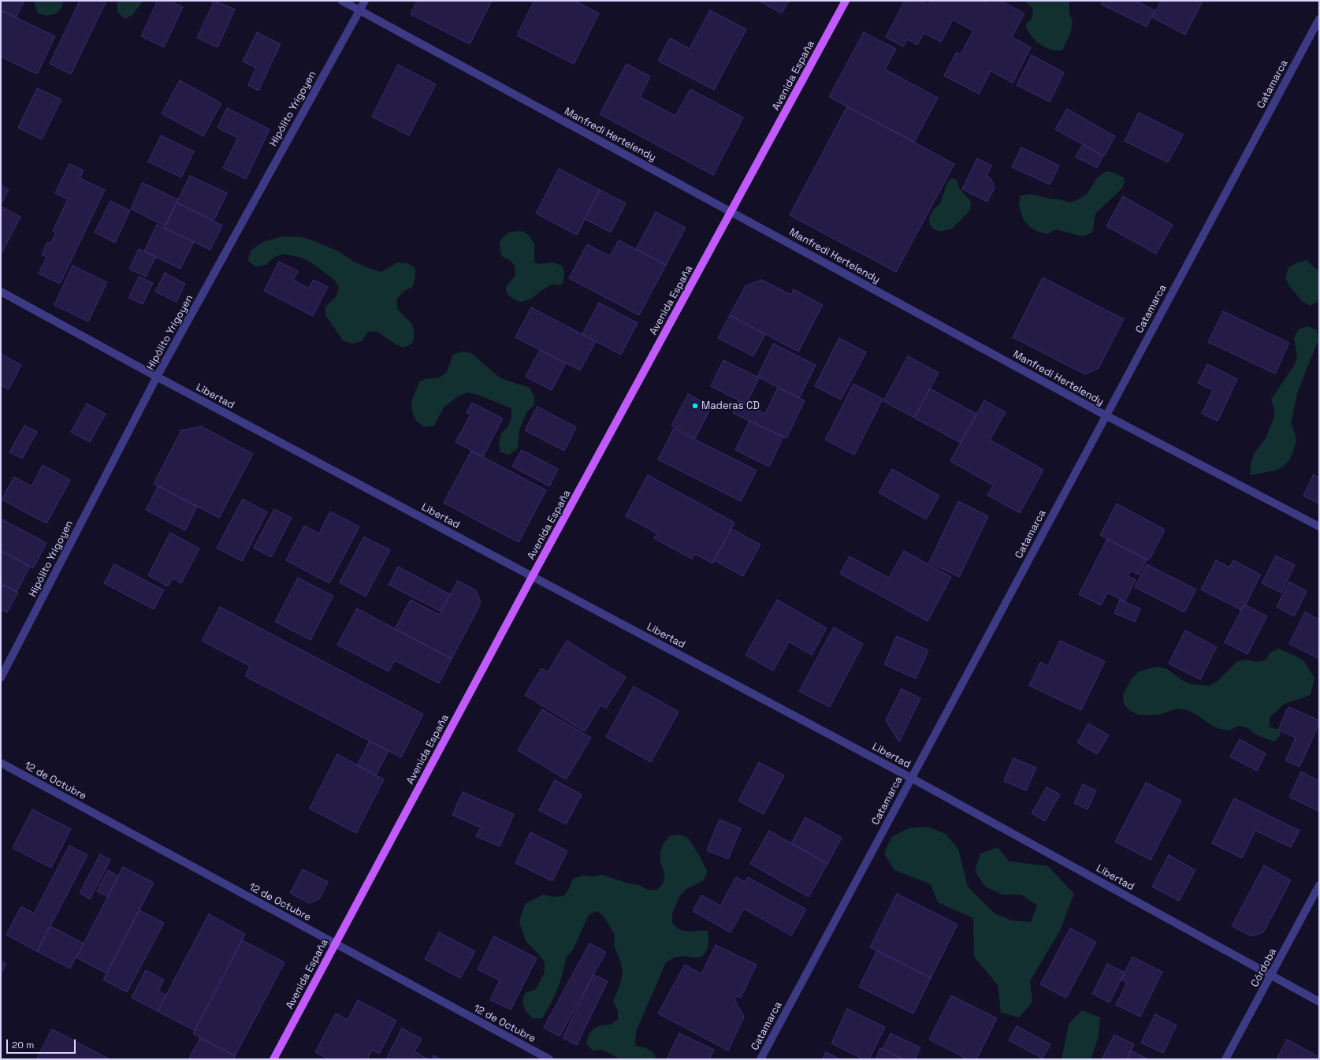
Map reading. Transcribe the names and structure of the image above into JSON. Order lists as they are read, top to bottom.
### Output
{
  "streets": {
    "main road": ["Avenida España"],
    "street": [
      "Catamarca",
      "Hipólito Yrigoyen",
      "Manfredi Hertelendy",
      "Libertad",
      "12 de Octubre",
      "Córdoba"
    ]
  },
  "crossings": [
    ["Avenida España", "Manfredi Hertelendy"],
    ["Avenida España", "Libertad"],
    ["Avenida España", "12 de Octubre"],
    ["Catamarca", "Manfredi Hertelendy"],
    ["Catamarca", "Libertad"],
    ["Hipólito Yrigoyen", "Manfredi Hertelendy"],
    ["Hipólito Yrigoyen", "Libertad"],
    ["Libertad", "Córdoba"]
  ],
  "places": ["Maderas CD"],
  "scale_bar": "20 m"
}
